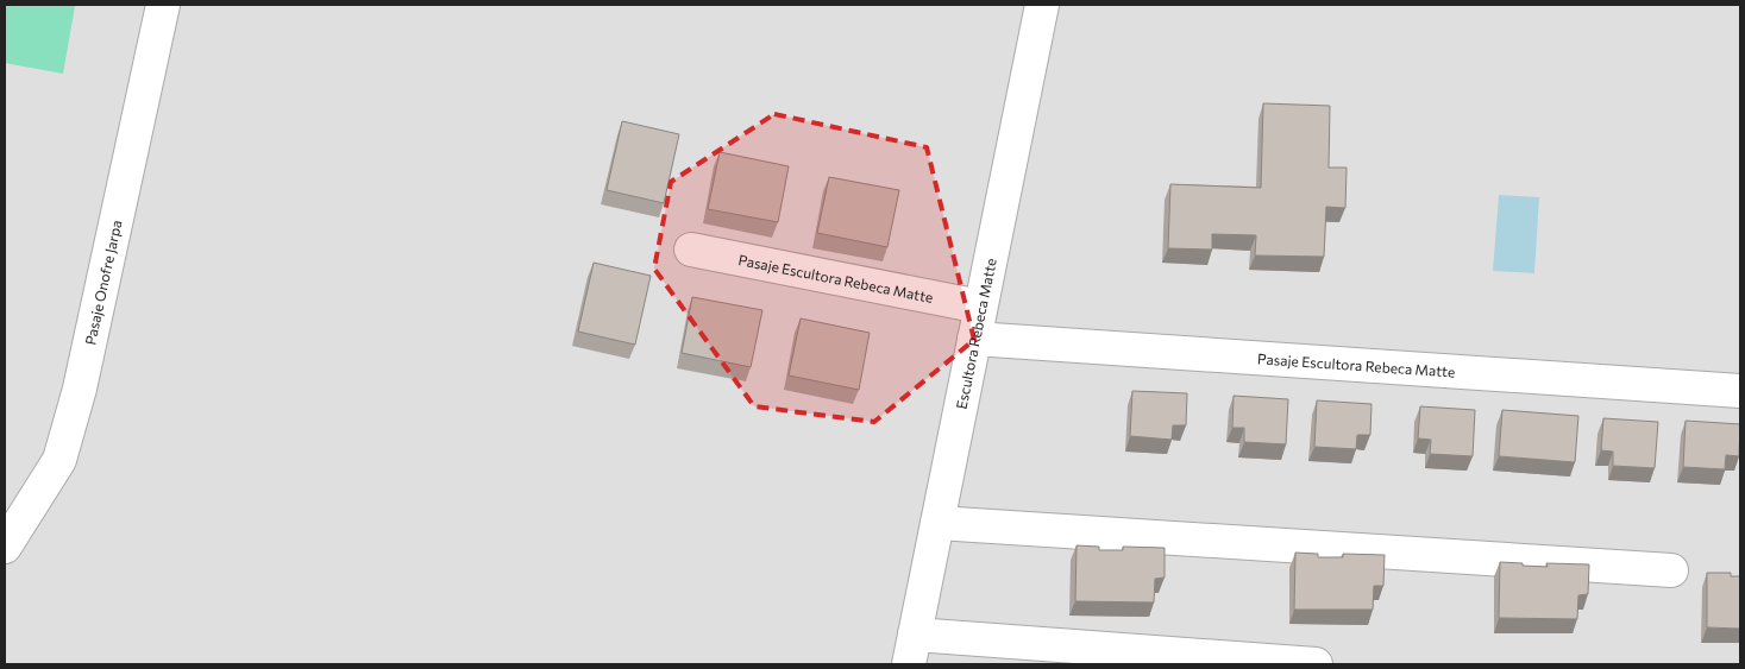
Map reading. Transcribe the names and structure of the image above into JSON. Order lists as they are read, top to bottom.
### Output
{
  "streets": {
    "street": ["Pasaje Escultora Rebeca Matte", "Pasaje Onofre Jarpa", "Escultora Rebeca Matte"]
  },
  "crossings": [
    ["Pasaje Escultora Rebeca Matte", "Escultora Rebeca Matte"]
  ]
}
